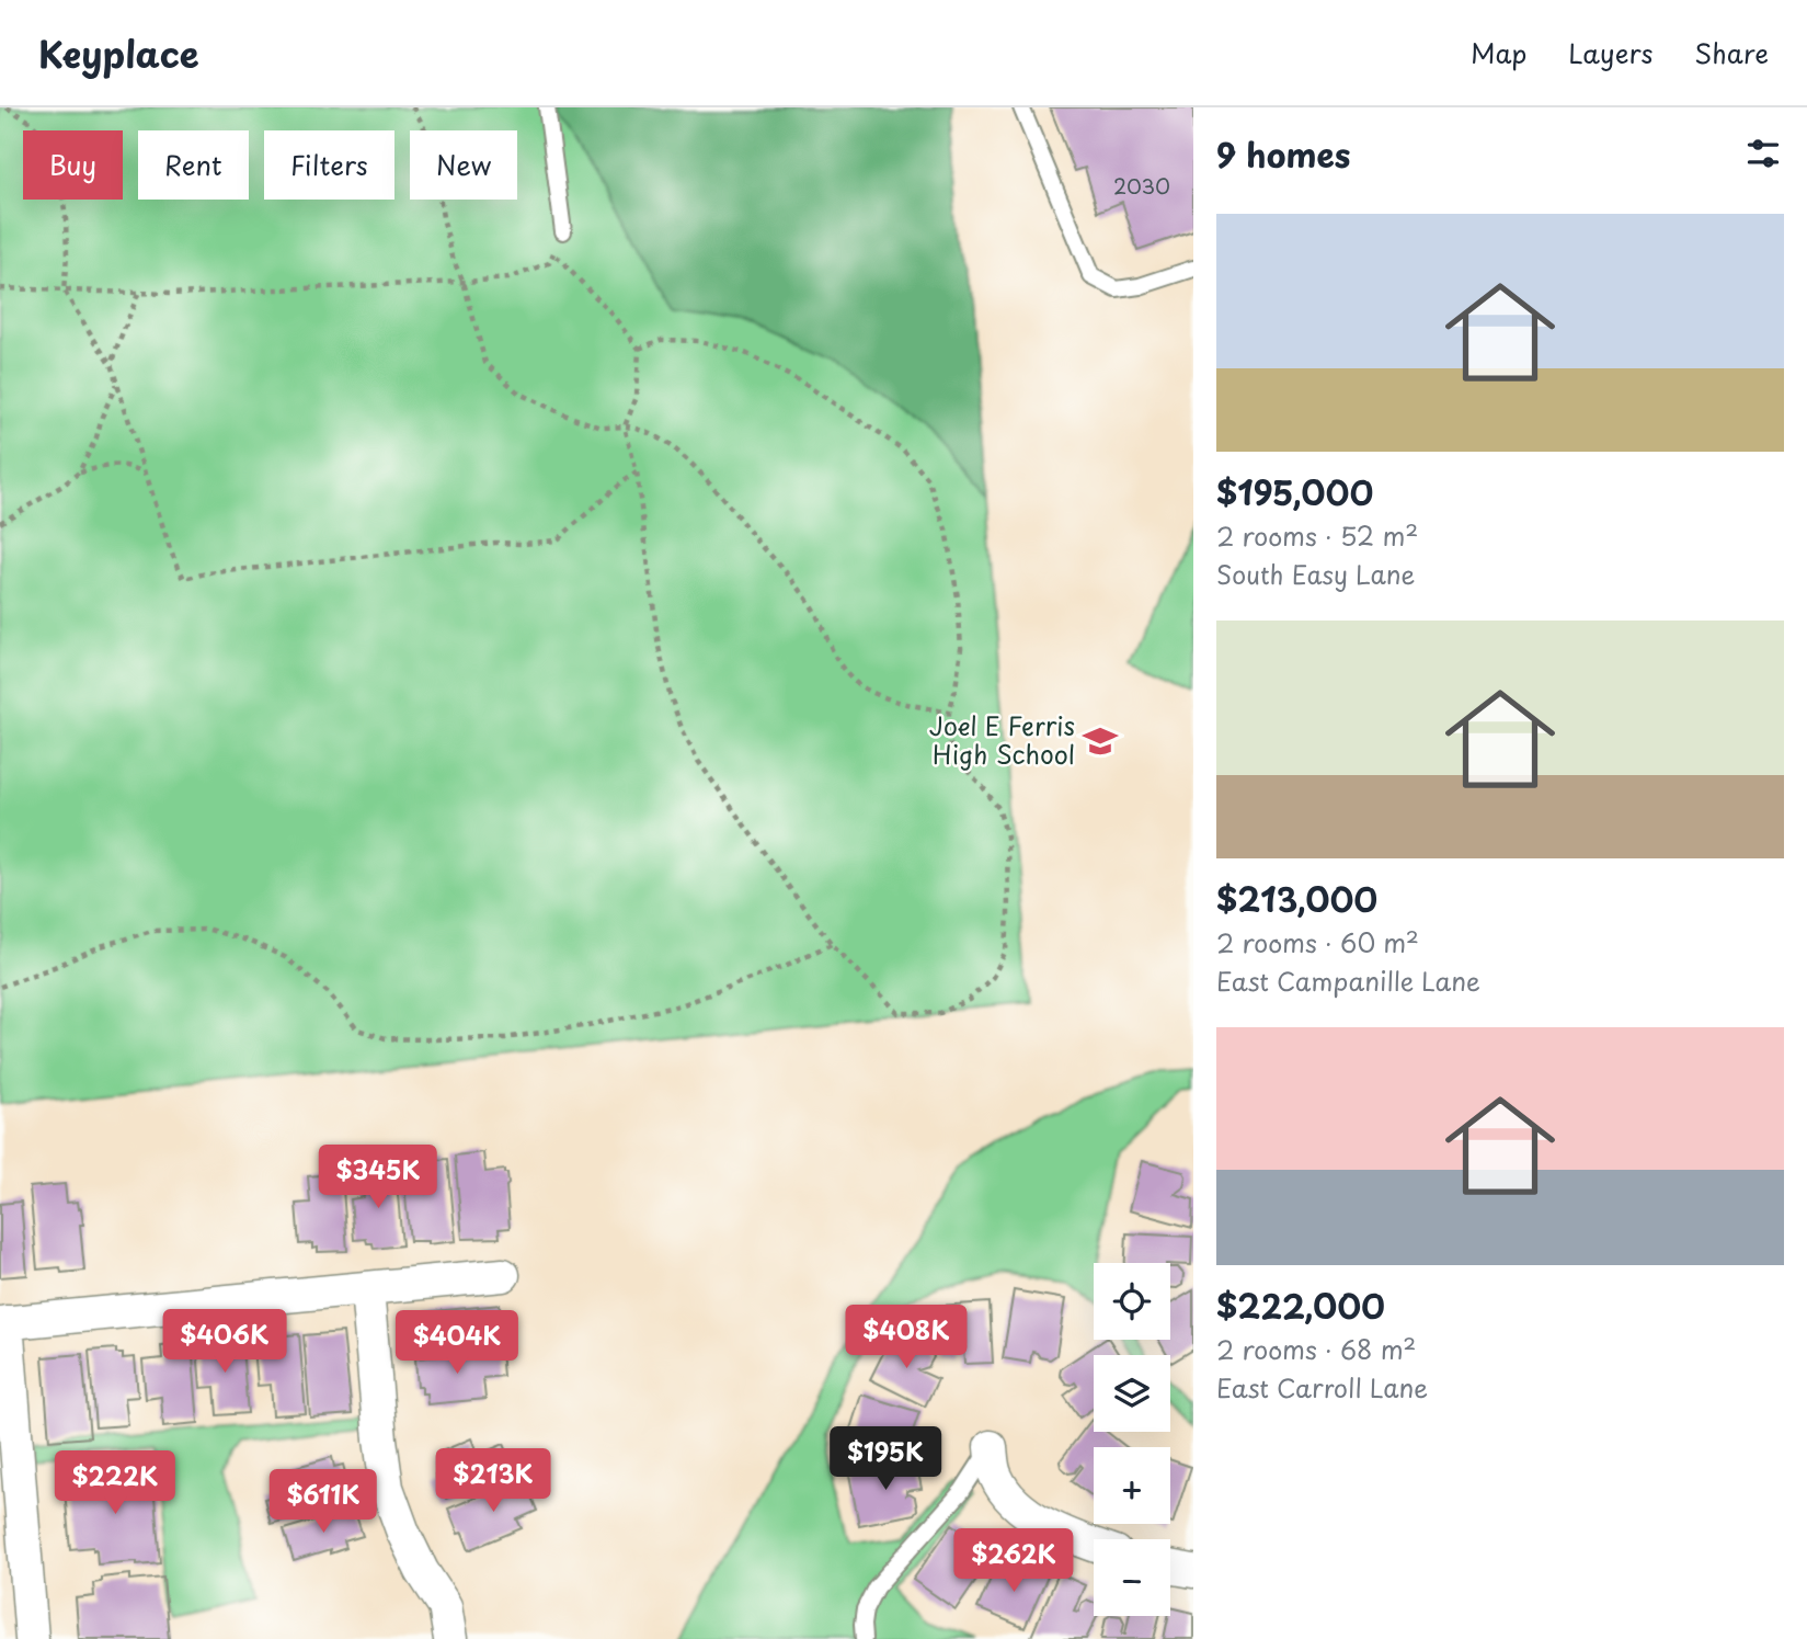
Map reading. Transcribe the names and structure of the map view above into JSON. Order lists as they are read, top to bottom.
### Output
{
  "places": {
    "school or university": ["Joel E Ferris High School"]
  },
  "house_numbers": ["2030"],
  "page": {
    "header": "Keyplace",
    "nav": ["Map", "Layers", "Share"],
    "heading": "9 homes",
    "chip": [
      "Buy",
      "Rent",
      "Filters",
      "New"
    ],
    "list": [
      {
        "name": "$195,000",
        "note": "2 rooms · 52 m² · South Easy Lane"
      },
      {
        "name": "$213,000",
        "note": "2 rooms · 60 m² · East Campanille Lane"
      },
      {
        "name": "$222,000",
        "note": "2 rooms · 68 m² · East Carroll Lane"
      }
    ],
    "price": [
      "$345K",
      "$408K",
      "$406K",
      "$404K",
      "$195K",
      "$213K",
      "$222K",
      "$611K",
      "$262K"
    ],
    "map_buttons": ["+", "−"]
  }
}
